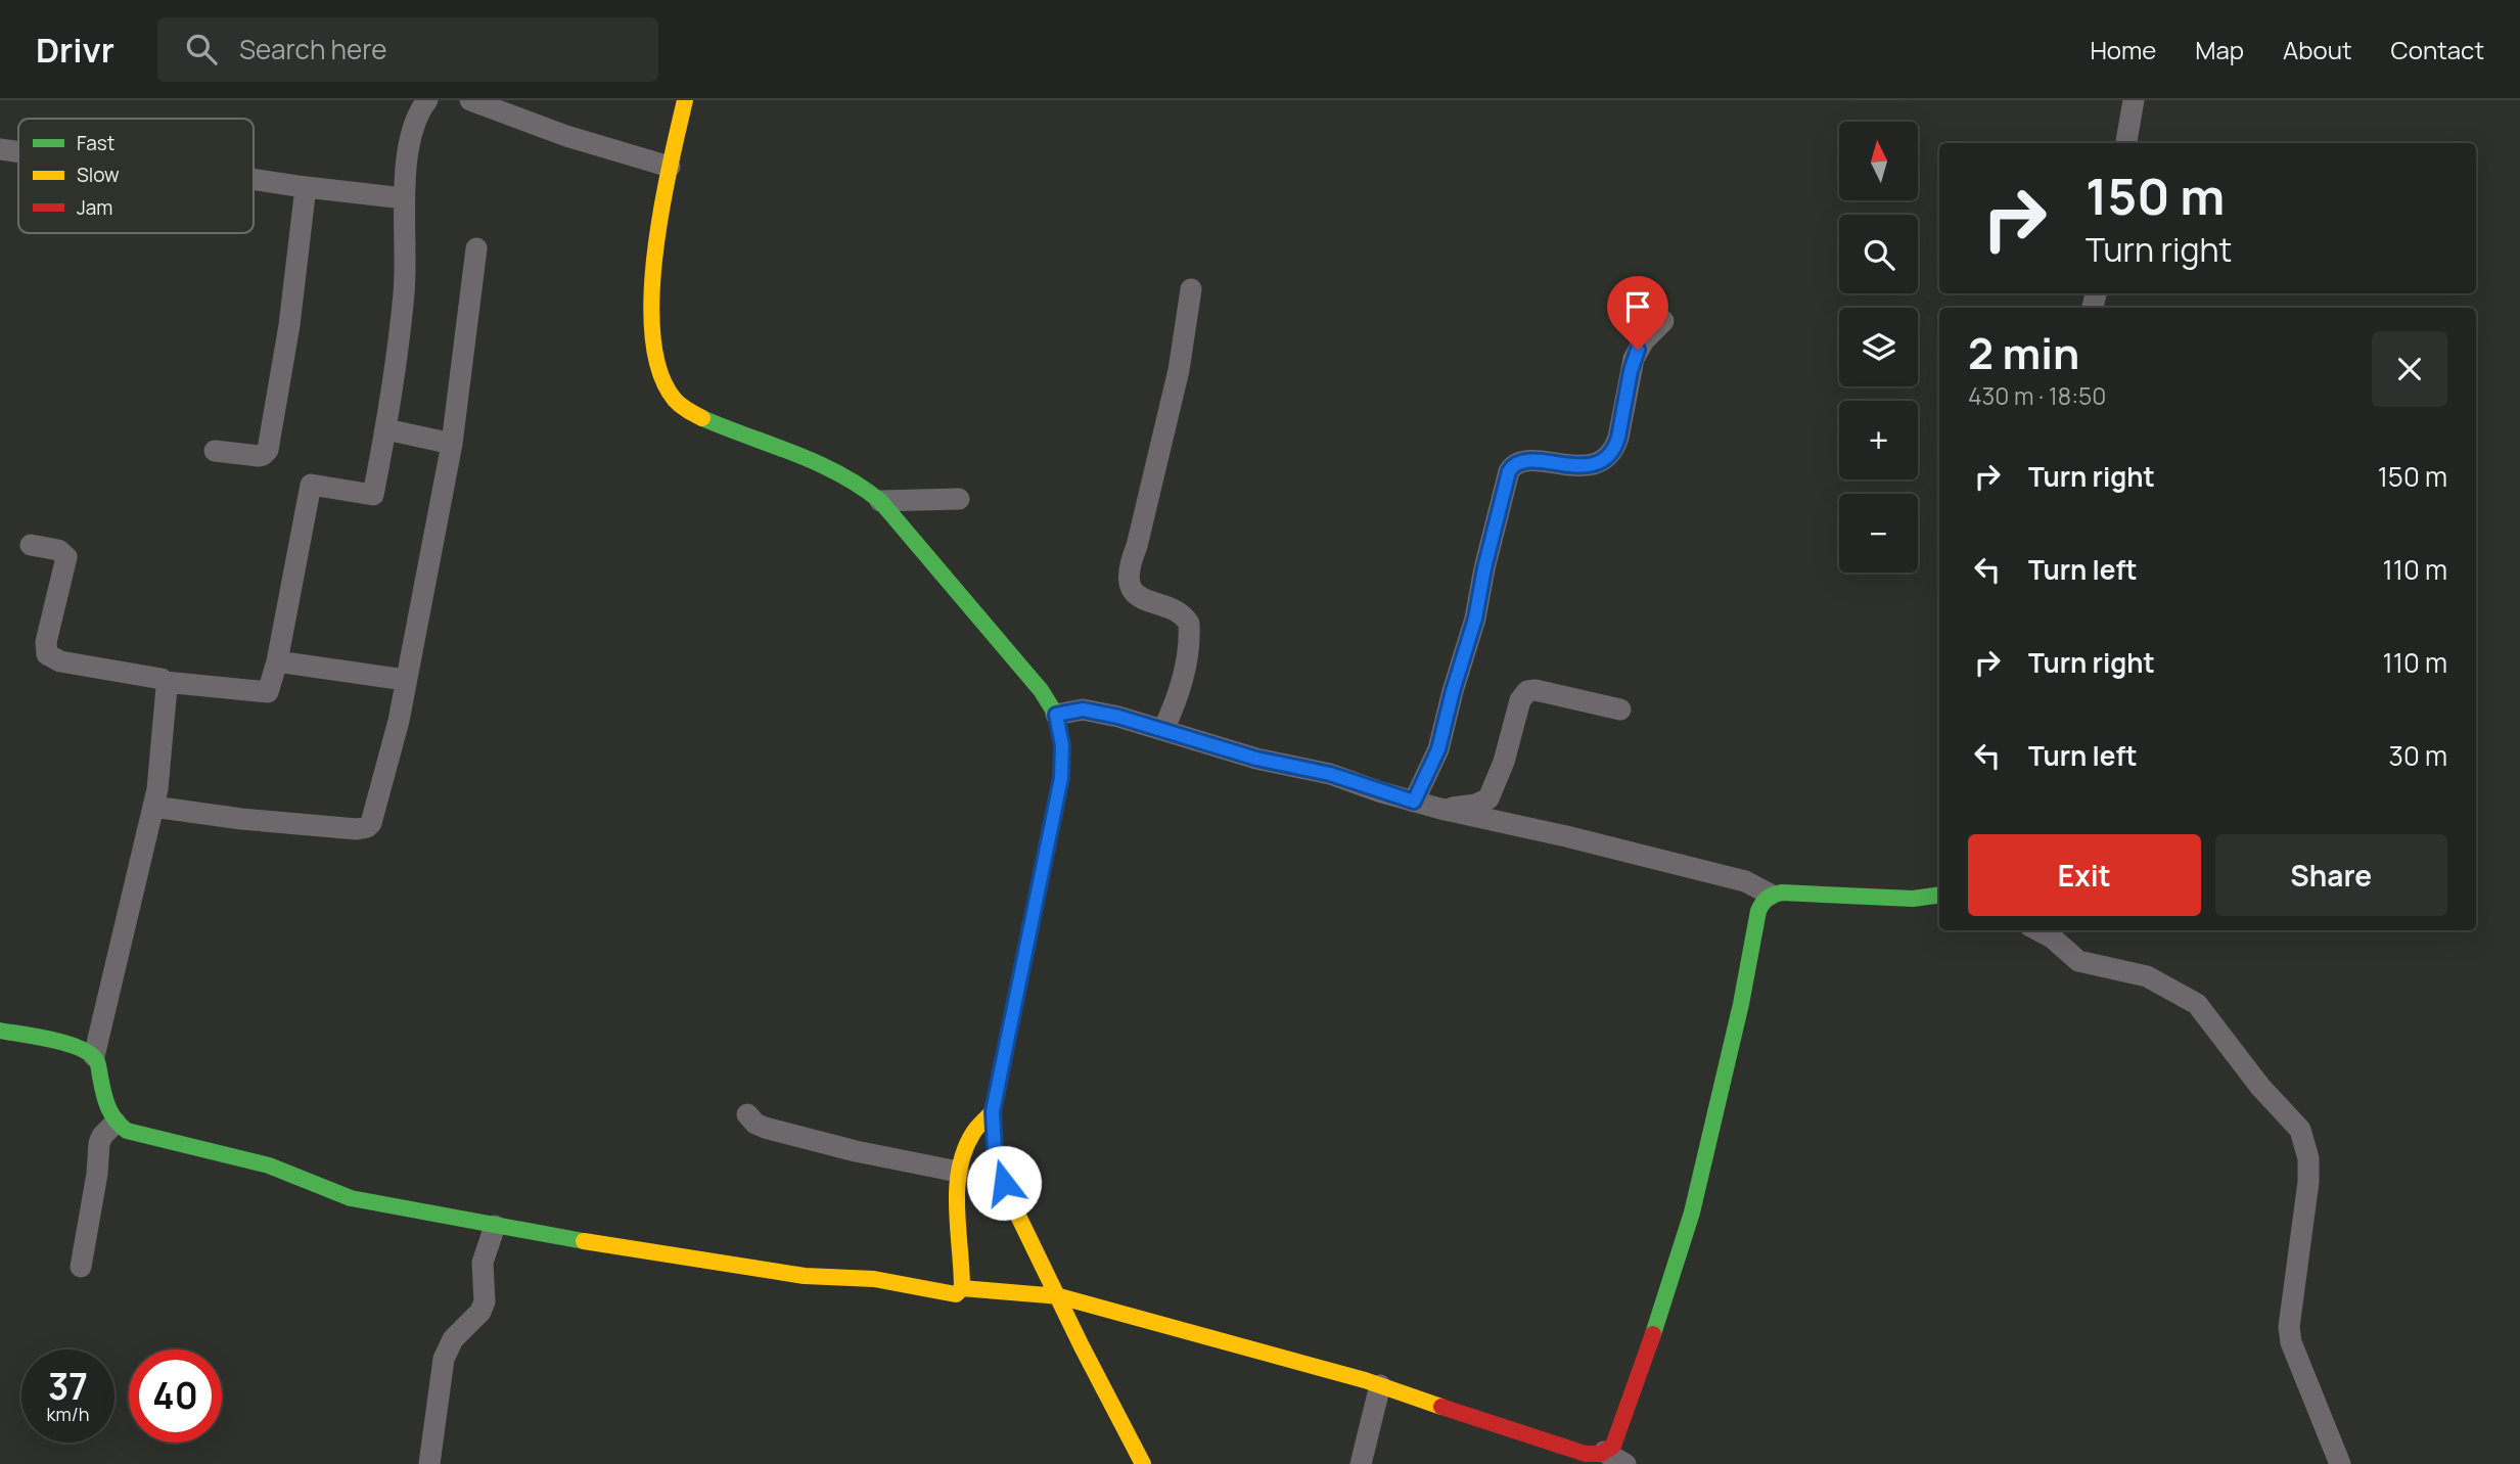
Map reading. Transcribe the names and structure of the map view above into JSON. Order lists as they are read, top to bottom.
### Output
{
  "legend": ["Fast", "Slow", "Jam"],
  "north": "top",
  "page": {
    "header": "Drivr",
    "search": "Search here",
    "nav": [
      "Home",
      "Map",
      "About",
      "Contact"
    ],
    "map_buttons": ["+", "−"],
    "turn": ["150 m", "Turn right"],
    "heading": ["2 min", "430 m · 18:50"],
    "list": [
      {
        "name": "Turn right",
        "value": "150 m"
      },
      {
        "name": "Turn left",
        "value": "110 m"
      },
      {
        "name": "Turn right",
        "value": "110 m"
      },
      {
        "name": "Turn left",
        "value": "30 m"
      }
    ],
    "buttons": ["Exit", "Share"],
    "speed": "37 km/h",
    "limit": "40"
  }
}
